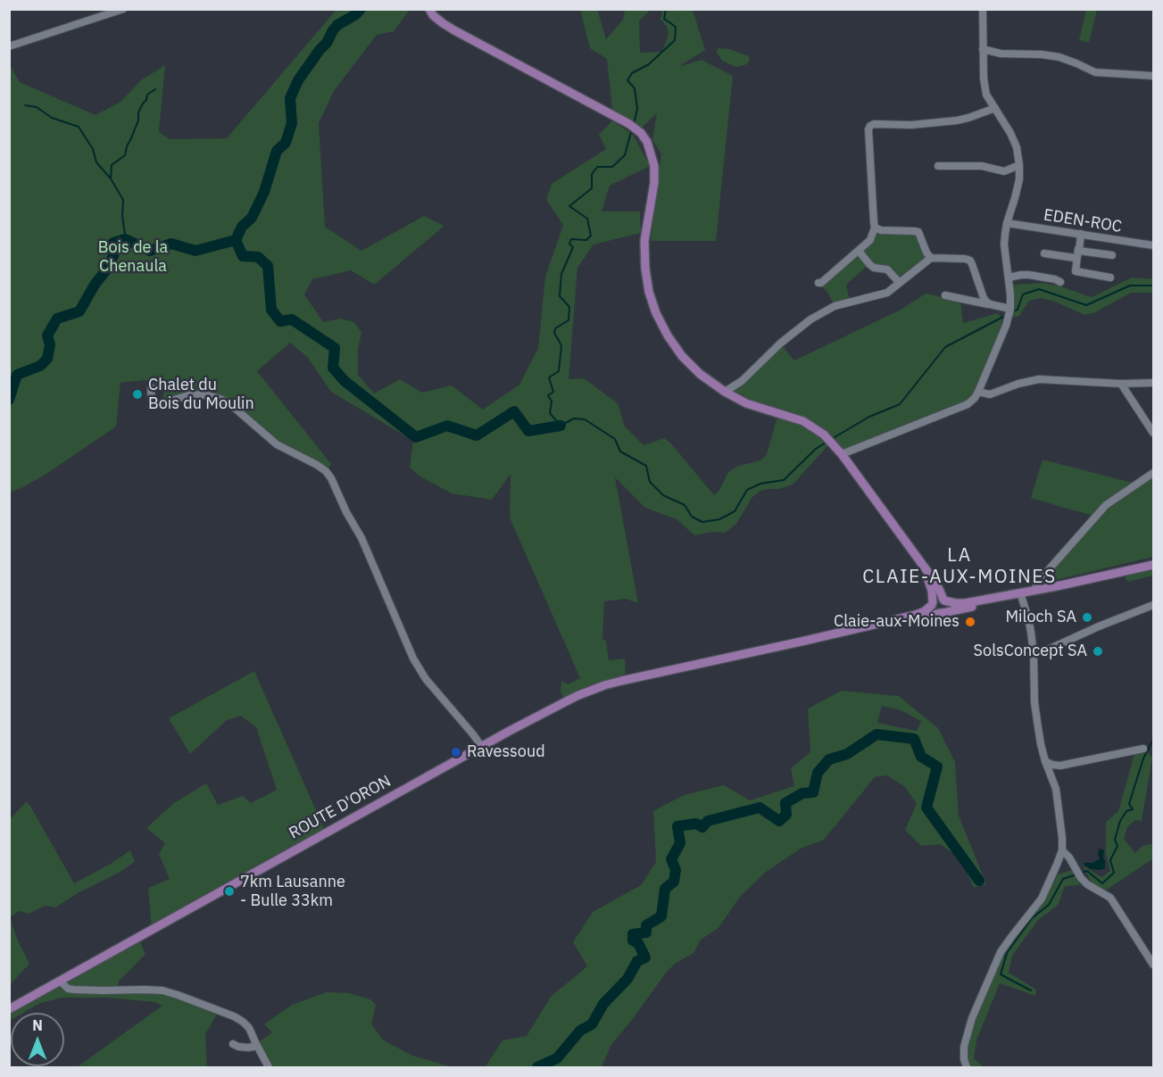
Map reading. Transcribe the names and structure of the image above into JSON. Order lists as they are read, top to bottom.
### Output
{
  "streets": {
    "main road": ["ROUTE D'ORON"],
    "street": ["EDEN-ROC"]
  },
  "districts": ["LA CLAIE-AUX-MOINES"],
  "parks": ["Bois de la Chenaula"],
  "places": [
    "Chalet du Bois du Moulin",
    "Miloch SA",
    "Claie-aux-Moines",
    "SolsConcept SA",
    "Ravessoud",
    "7km Lausanne - Bulle 33km"
  ],
  "north": "top"
}
